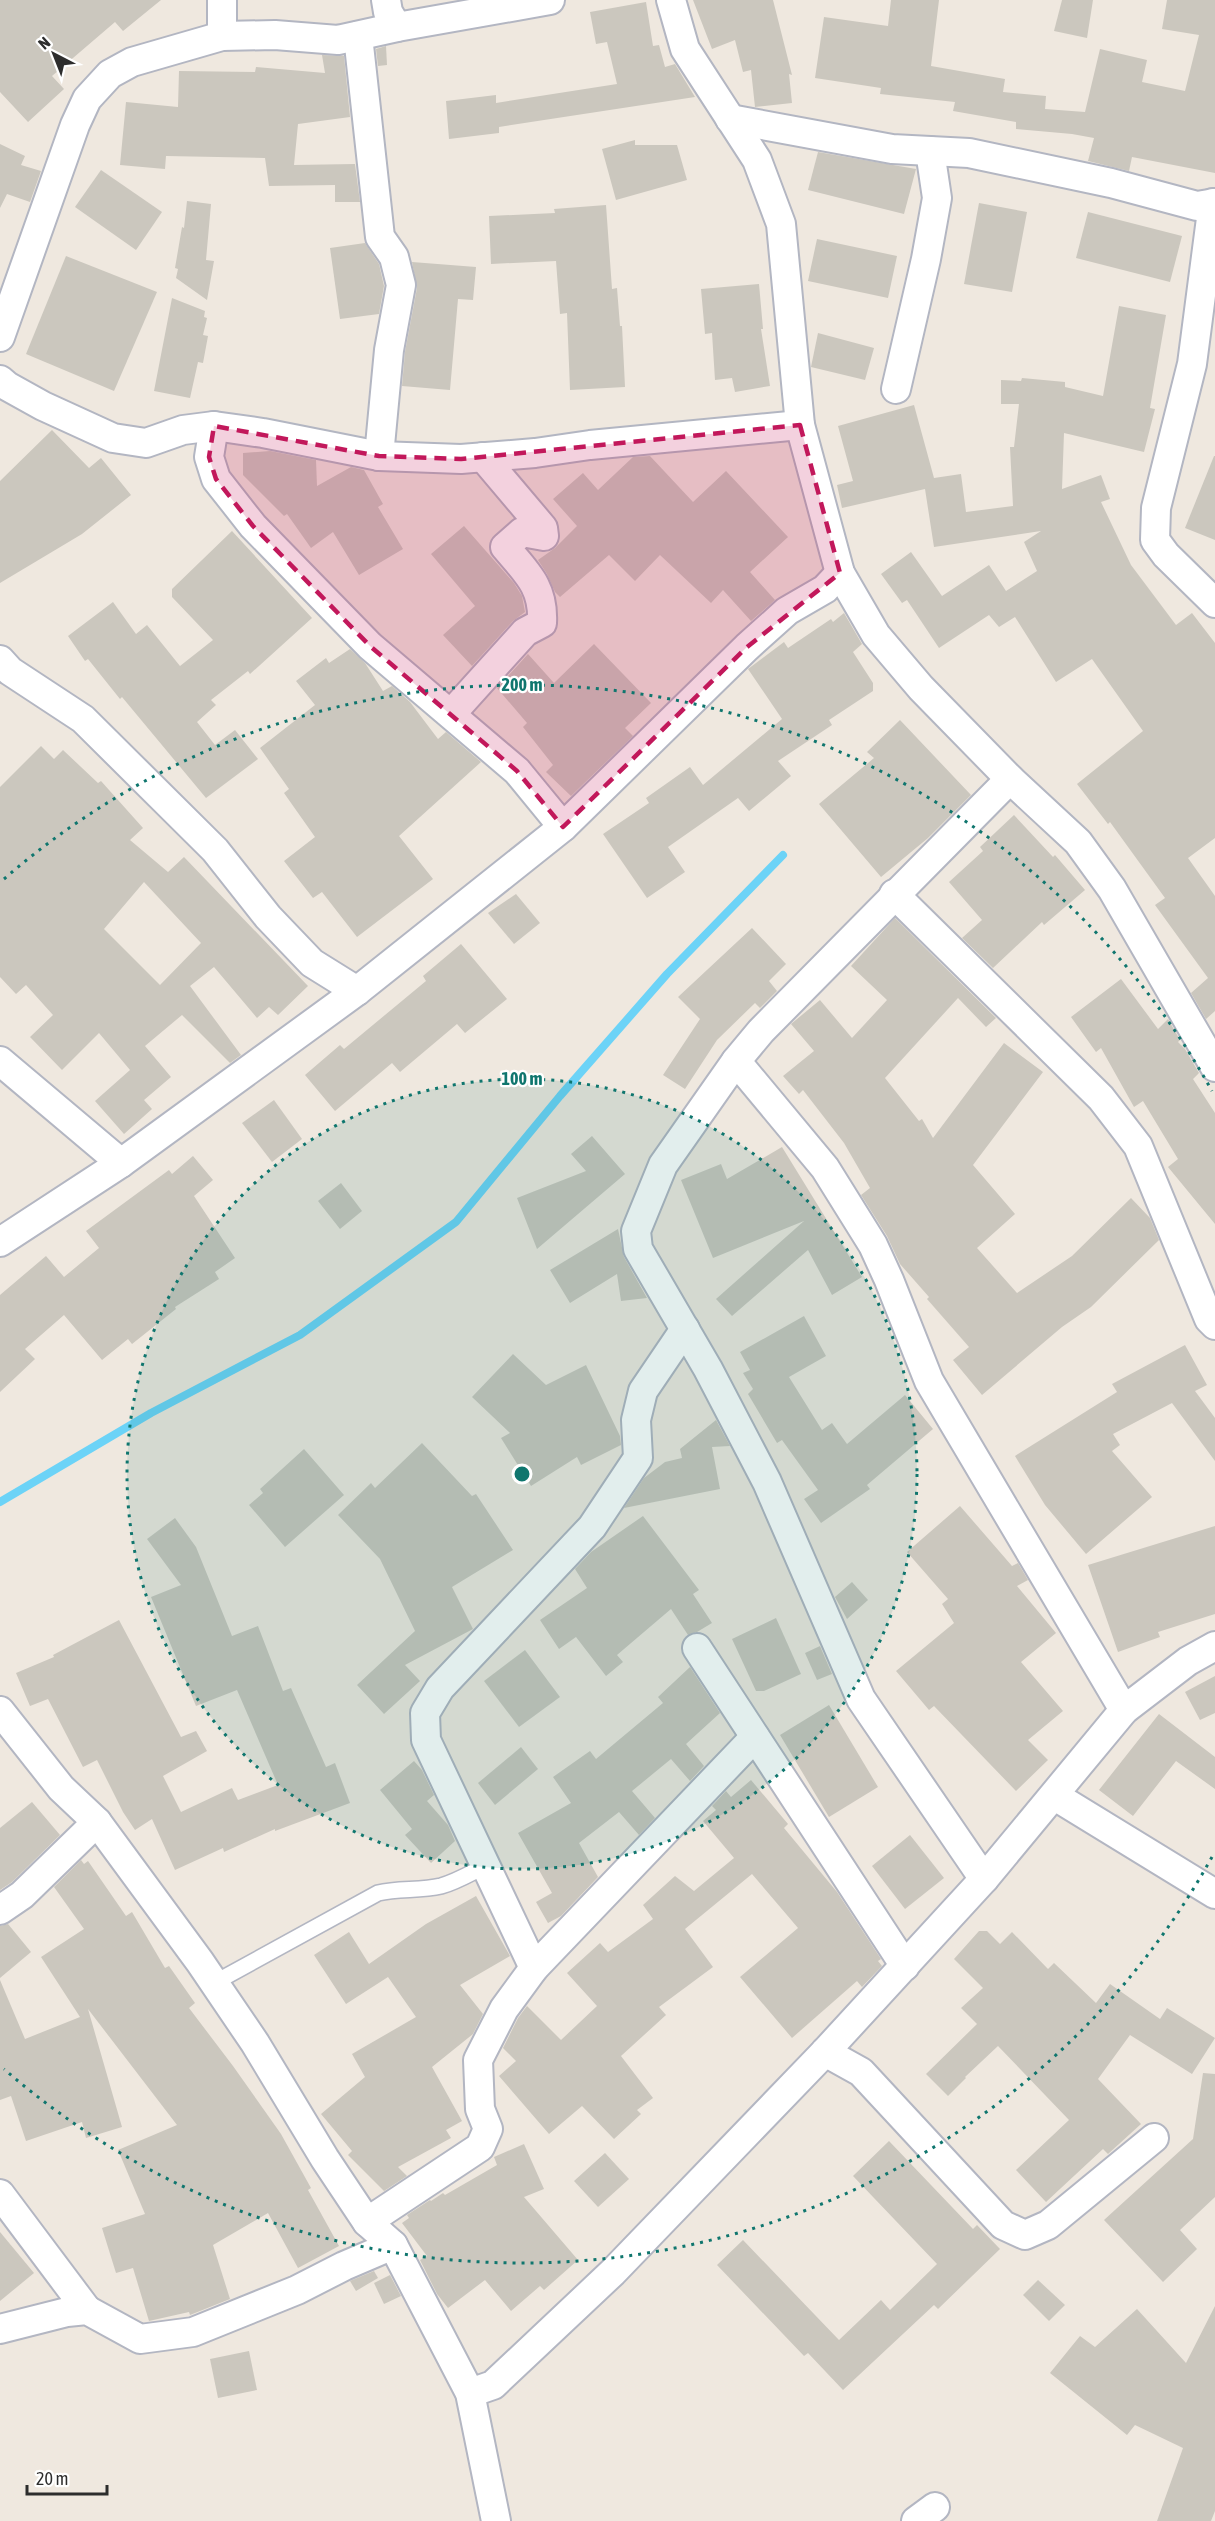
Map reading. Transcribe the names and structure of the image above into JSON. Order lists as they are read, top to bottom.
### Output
{
  "scale_bar": "20 m",
  "north": "top left",
  "rings": ["200 m", "100 m"]
}
